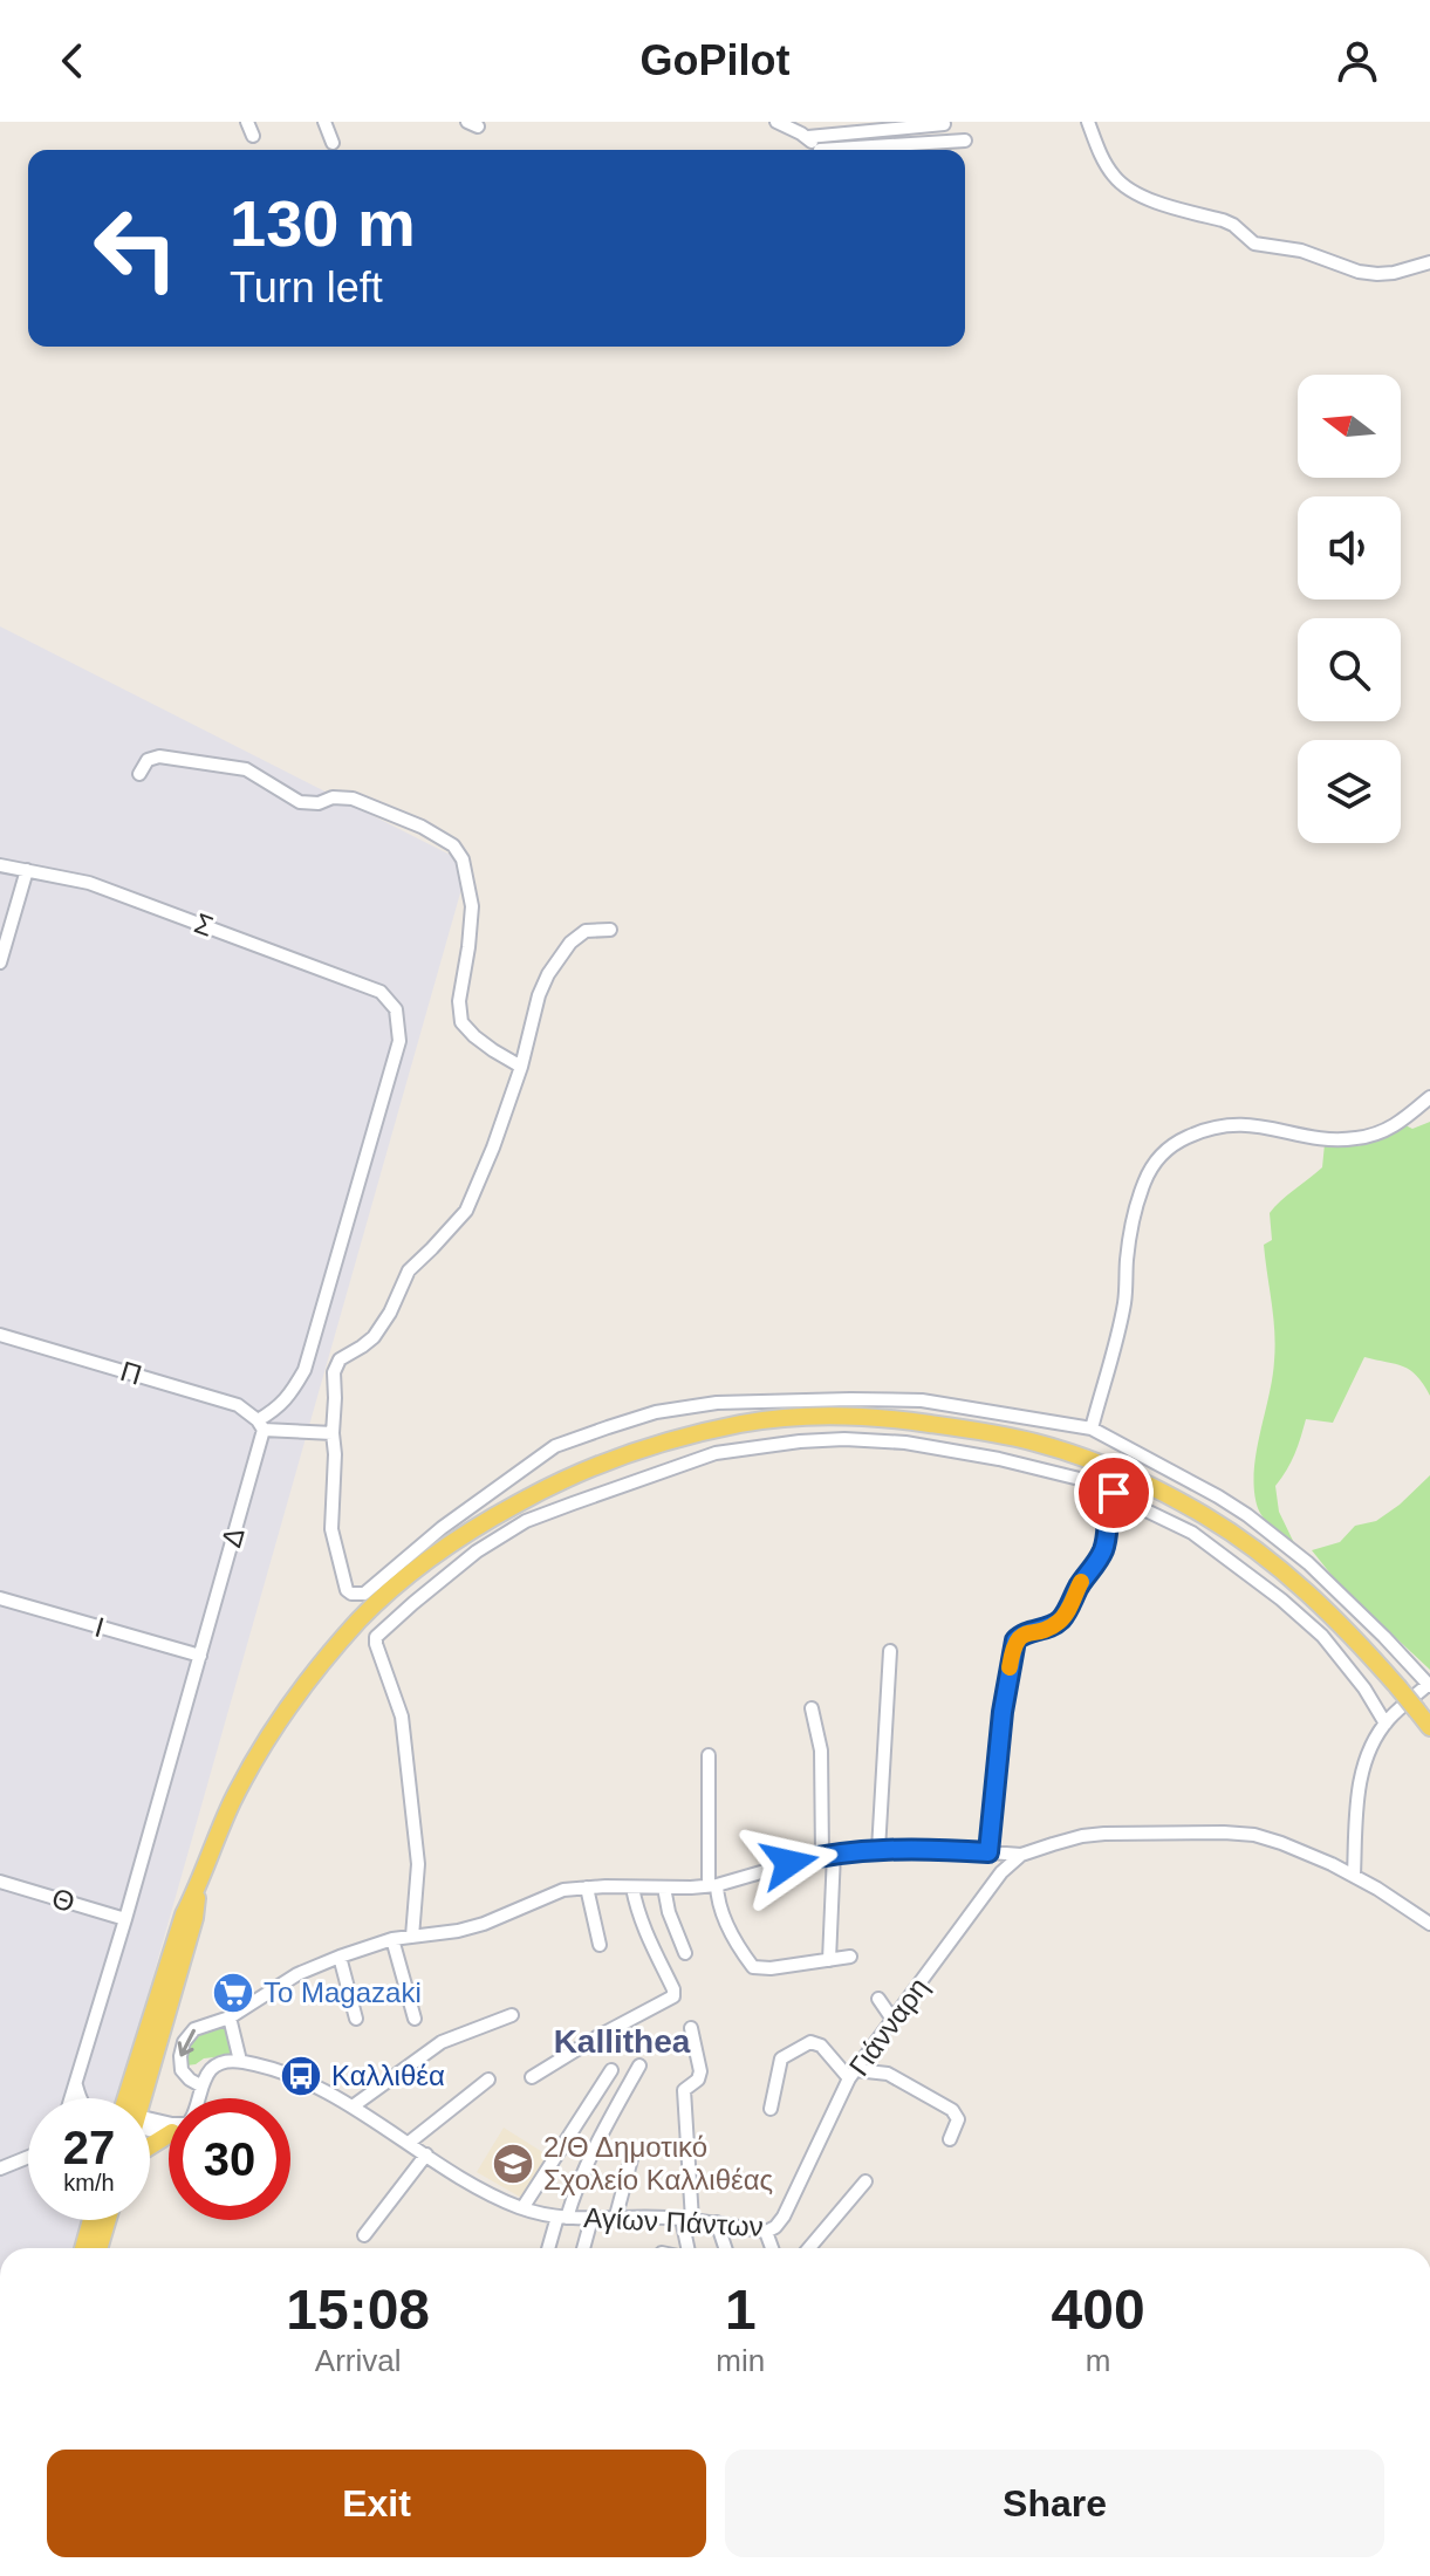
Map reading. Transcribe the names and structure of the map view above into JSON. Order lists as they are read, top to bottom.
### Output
{
  "streets": {
    "street": [
      "Σ",
      "Π",
      "Δ",
      "Ι",
      "Θ",
      "Γιάνναρη",
      "Αγίων Πάντων"
    ]
  },
  "crossings": [
    ["Σ", "Π"],
    ["Σ", "Δ"],
    ["Π", "Δ"],
    ["Δ", "Ι"],
    ["Δ", "Θ"],
    ["Γιάνναρη", "Αγίων Πάντων"]
  ],
  "districts": ["Kallithea"],
  "places": {
    "supermarket": ["To Magazaki"],
    "bus stop": ["Καλλιθέα"],
    "school or university": ["2/Θ Δημοτικό Σχολείο Καλλιθέας"]
  },
  "north": "left",
  "page": {
    "header": "GoPilot",
    "turn": ["130 m", "Turn left"],
    "speed": "27 km/h",
    "limit": "30",
    "eta": [
      "15:08",
      "Arrival",
      "1",
      "min",
      "400",
      "m"
    ],
    "buttons": ["Exit", "Share"]
  }
}
